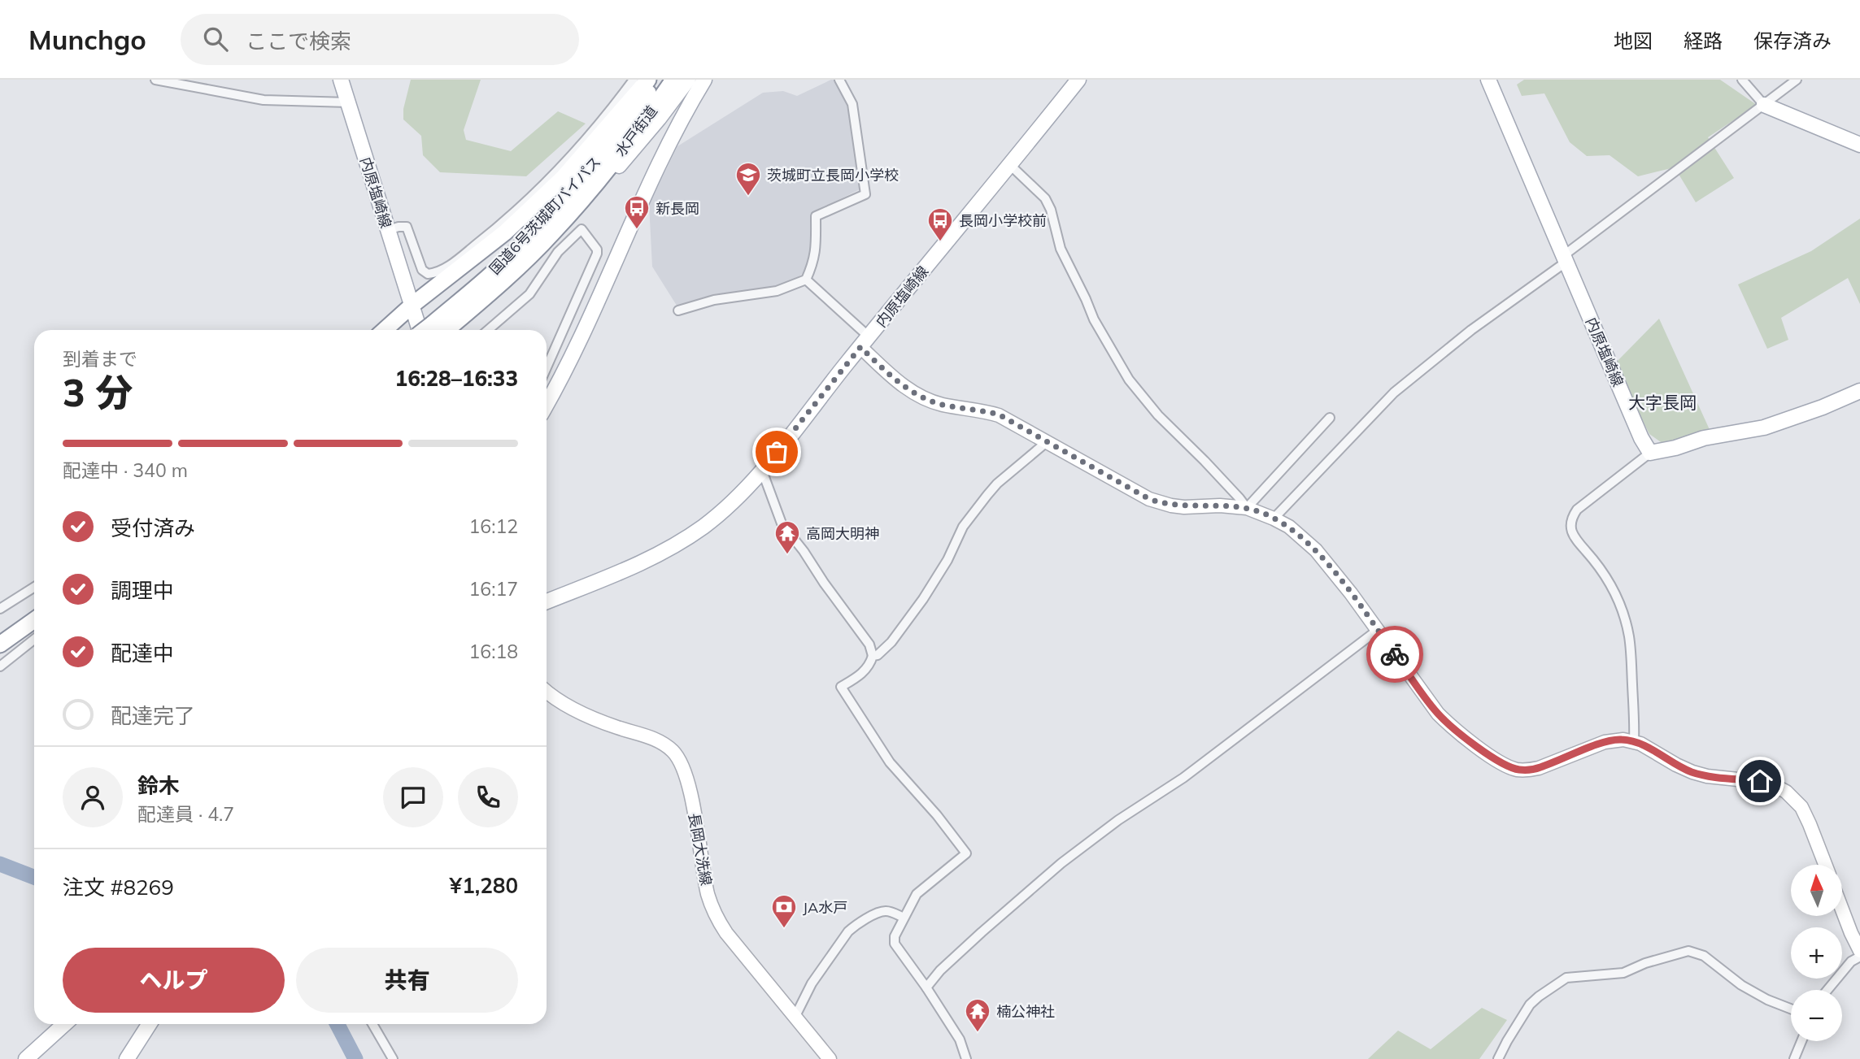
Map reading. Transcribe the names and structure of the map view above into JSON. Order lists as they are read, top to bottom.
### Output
{
  "streets": {
    "highway": ["水戸街道", "国道6号茨城町バイパス"],
    "main road": ["内原塩崎線"],
    "street": ["長岡大洗線"]
  },
  "crossings": [
    ["水戸街道", "国道6号茨城町バイパス"]
  ],
  "districts": ["大字長岡"],
  "places": {
    "school or university": ["茨城町立長岡小学校"],
    "bus stop": ["新長岡", "長岡小学校前"],
    "temple": ["高岡大明神", "楠公神社"],
    "bank": ["JA水戸"]
  },
  "north": "top",
  "page": {
    "header": "Munchgo",
    "search": "ここで検索",
    "nav": ["地図", "経路", "保存済み"],
    "heading": ["3 分", "到着まで", "16:28–16:33"],
    "panel": [
      "鈴木",
      "配達員 · 4.7",
      "注文 #8269",
      "¥1,280"
    ],
    "bar": "配達中 · 340 m",
    "list": [
      ["受付済み", "16:12"],
      ["調理中", "16:17"],
      ["配達中", "16:18"],
      "配達完了"
    ],
    "map_buttons": ["+", "−"],
    "buttons": ["ヘルプ", "共有"]
  }
}
